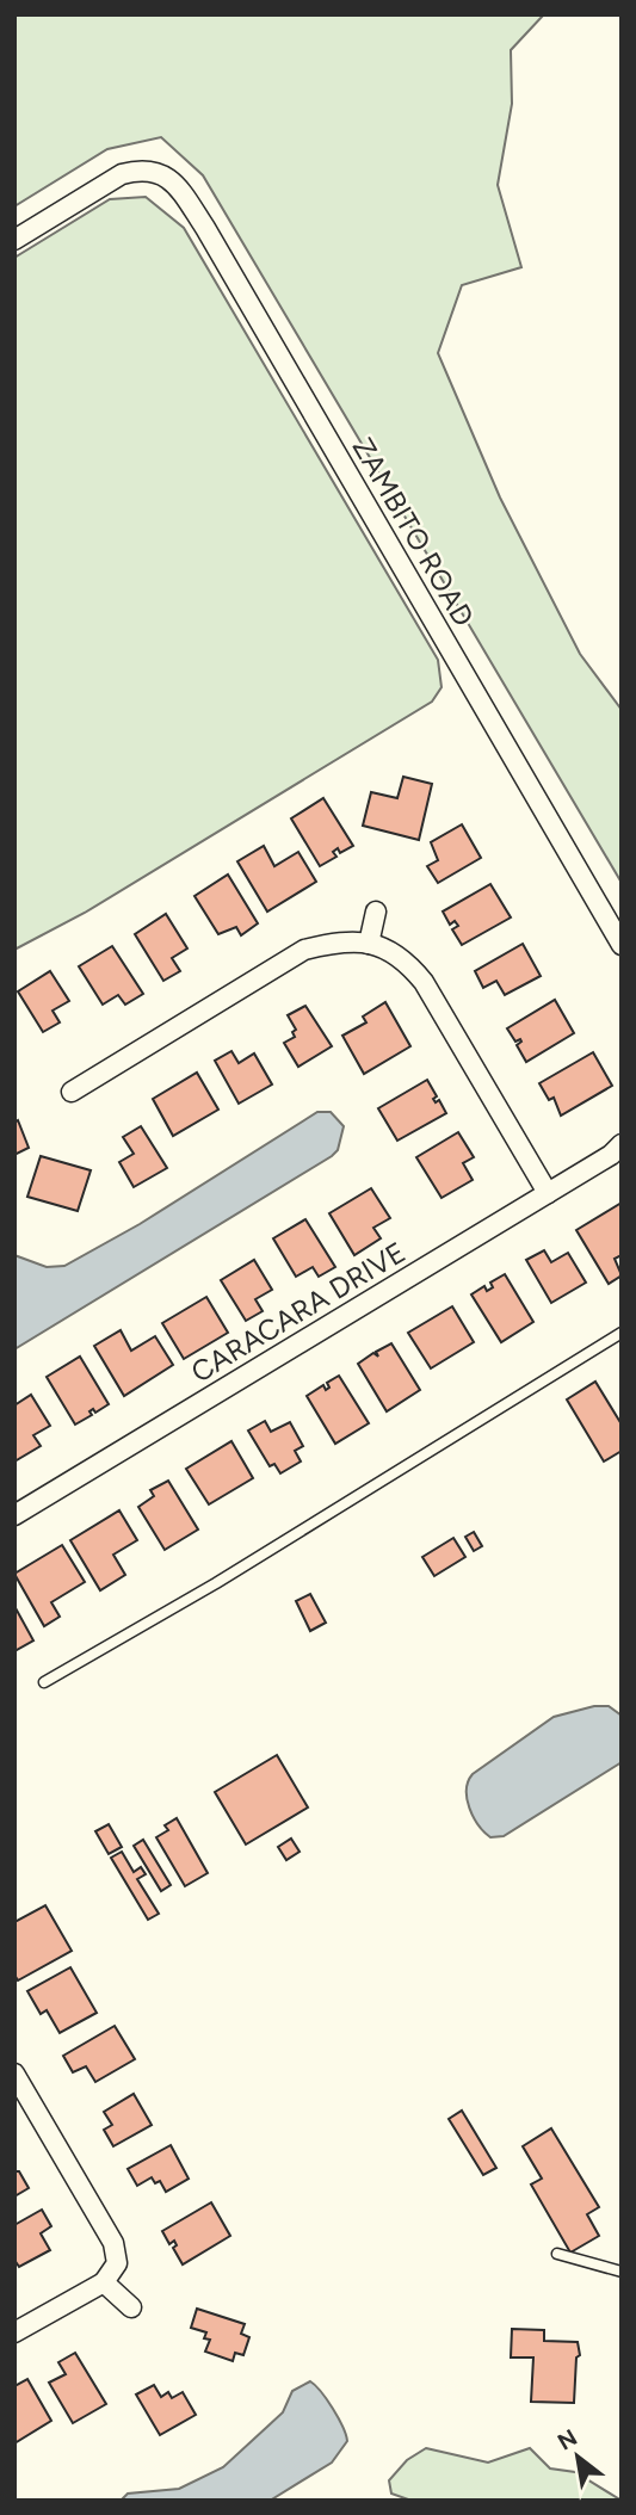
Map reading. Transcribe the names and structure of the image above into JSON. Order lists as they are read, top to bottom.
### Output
{
  "streets": {
    "street": ["ZAMBITO ROAD", "CARACARA DRIVE"]
  },
  "north": "top left"
}
